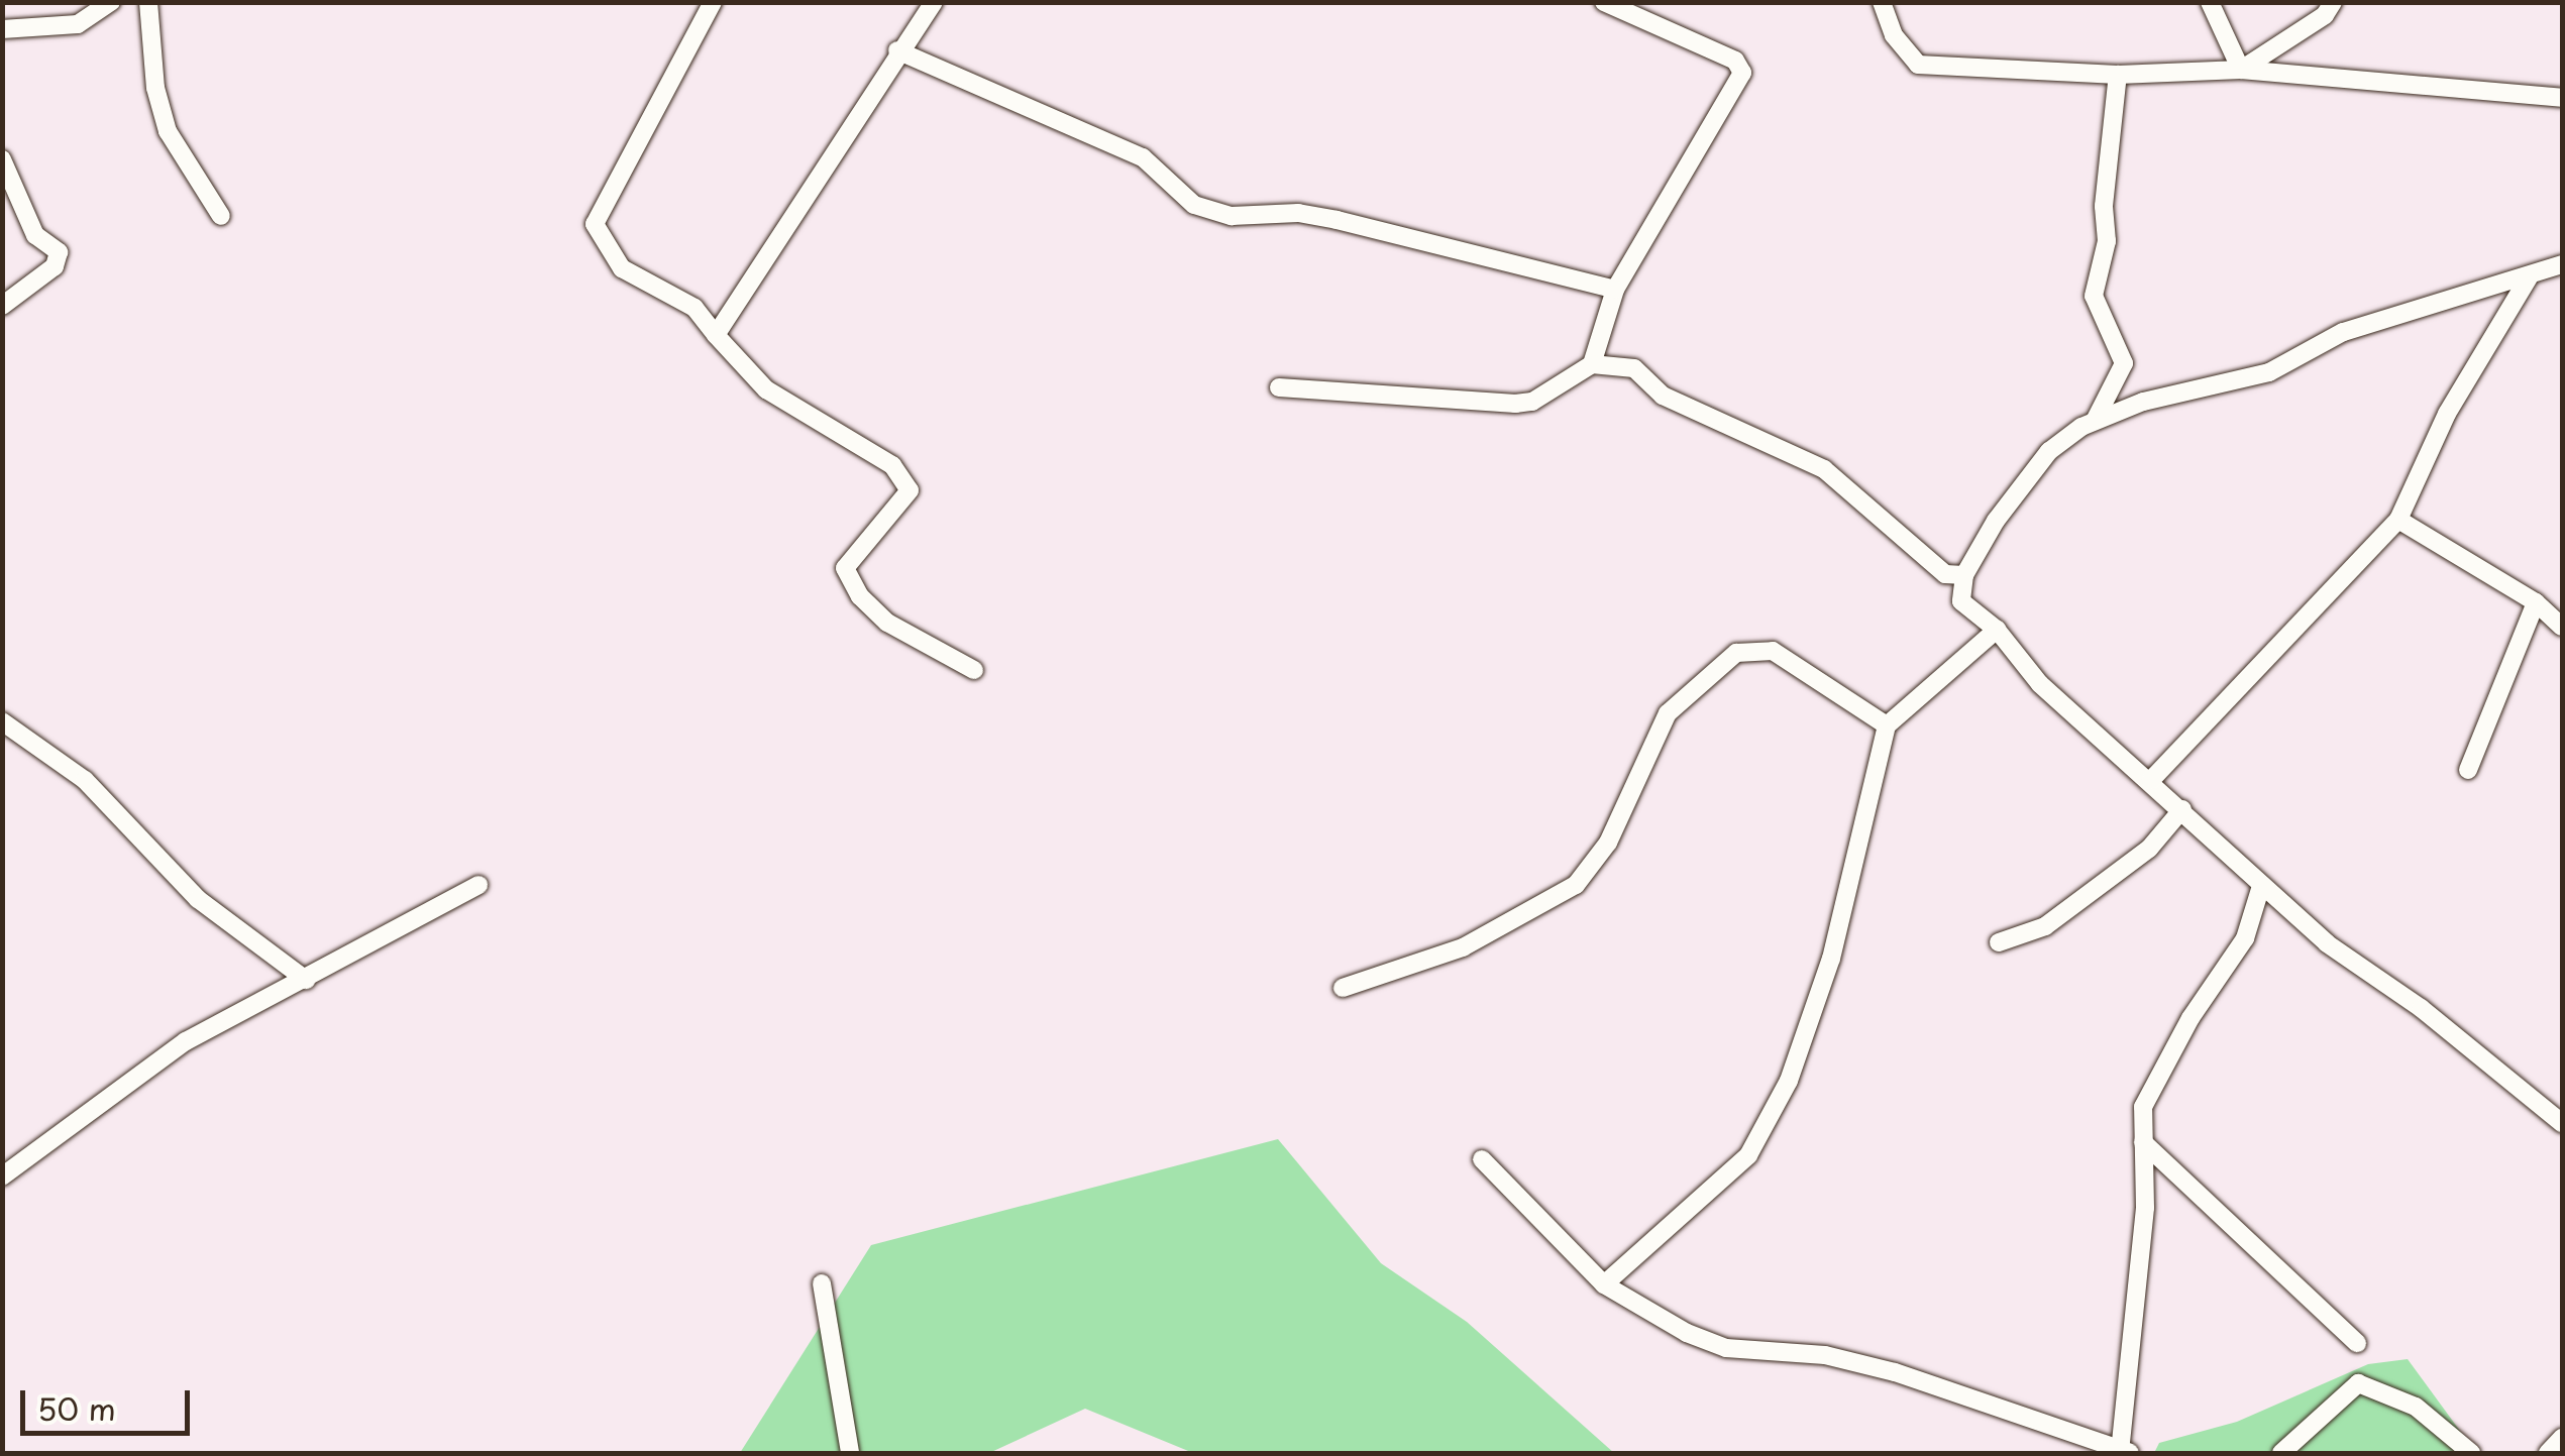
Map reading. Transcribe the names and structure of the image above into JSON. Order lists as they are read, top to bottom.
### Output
{
  "scale_bar": "50 m"
}
